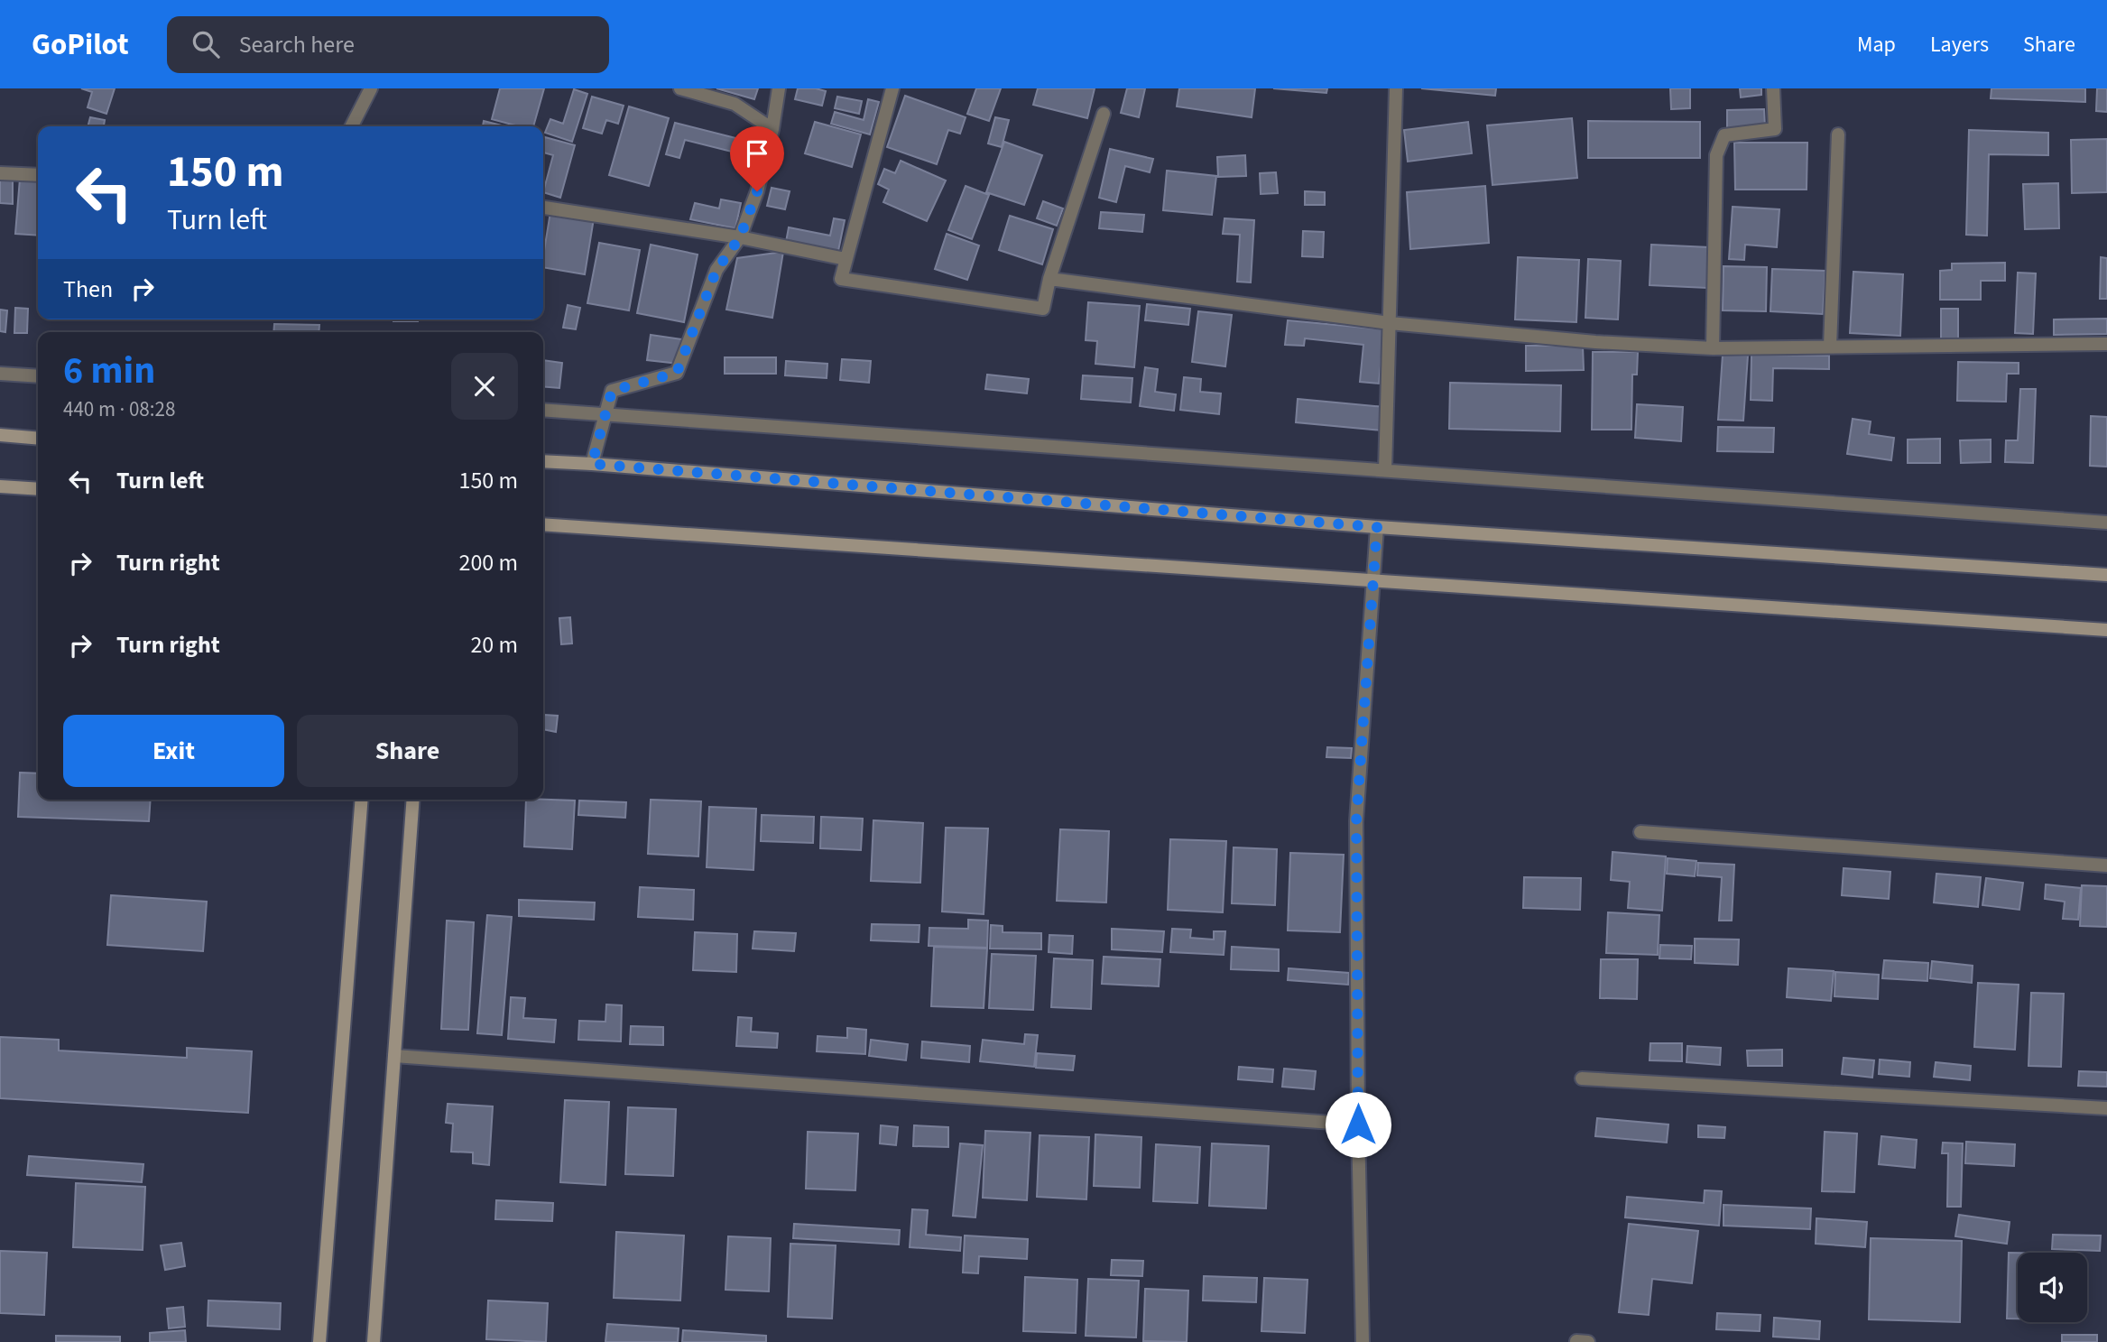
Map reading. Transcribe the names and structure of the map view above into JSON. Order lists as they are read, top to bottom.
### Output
{
  "page": {
    "header": "GoPilot",
    "search": "Search here",
    "nav": ["Map", "Layers", "Share"],
    "turn": ["150 m", "Turn left"],
    "then": "Then",
    "heading": ["6 min", "440 m · 08:28"],
    "list": [
      {
        "name": "Turn left",
        "value": "150 m"
      },
      {
        "name": "Turn right",
        "value": "200 m"
      },
      {
        "name": "Turn right",
        "value": "20 m"
      }
    ],
    "buttons": ["Exit", "Share"]
  }
}
